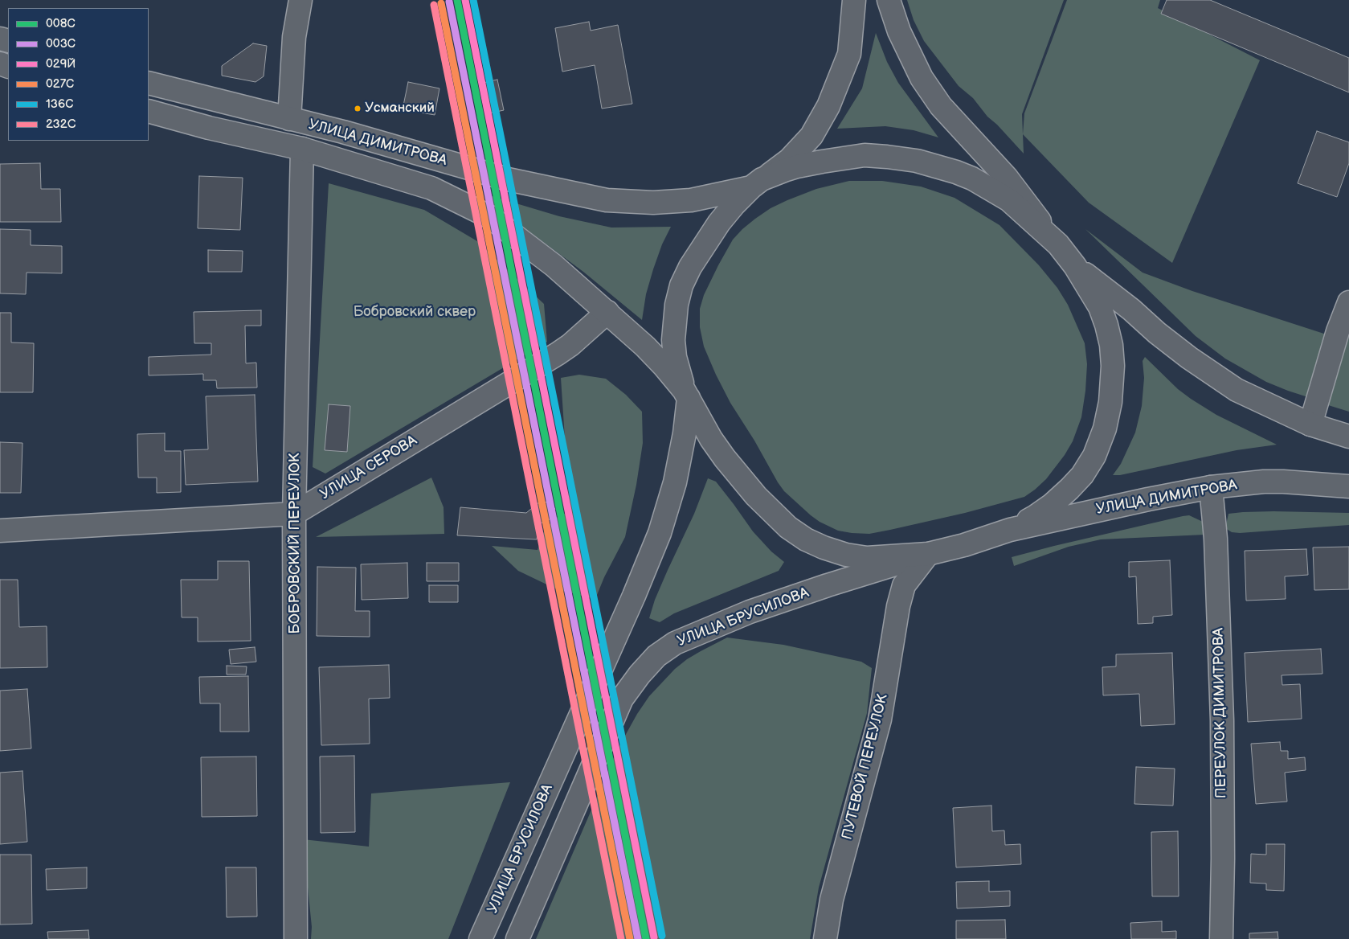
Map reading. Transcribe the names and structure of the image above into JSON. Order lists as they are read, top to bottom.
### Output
{
  "streets": {
    "main road": [
      "УЛИЦА ДИМИТРОВА",
      "УЛИЦА СЕРОВА",
      "БОБРОВСКИЙ ПЕРЕУЛОК",
      "УЛИЦА БРУСИЛОВА",
      "ПЕРЕУЛОК ДИМИТРОВА",
      "ПУТЕВОЙ ПЕРЕУЛОК"
    ]
  },
  "crossings": [
    ["УЛИЦА ДИМИТРОВА", "УЛИЦА СЕРОВА"],
    ["УЛИЦА ДИМИТРОВА", "БОБРОВСКИЙ ПЕРЕУЛОК"],
    ["УЛИЦА ДИМИТРОВА", "УЛИЦА БРУСИЛОВА"],
    ["УЛИЦА ДИМИТРОВА", "ПЕРЕУЛОК ДИМИТРОВА"],
    ["УЛИЦА ДИМИТРОВА", "ПУТЕВОЙ ПЕРЕУЛОК"],
    ["УЛИЦА СЕРОВА", "БОБРОВСКИЙ ПЕРЕУЛОК"],
    ["УЛИЦА БРУСИЛОВА", "ПУТЕВОЙ ПЕРЕУЛОК"]
  ],
  "parks": ["Бобровский сквер"],
  "places": ["Усманский"],
  "lines": [
    "transit line 008С",
    "transit line 029Й",
    "transit line 136С",
    "transit line 003С",
    "transit line 027С",
    "transit line 232C"
  ],
  "legend": [
    "008С",
    "003С",
    "029Й",
    "027С",
    "136С",
    "232C"
  ]
}
